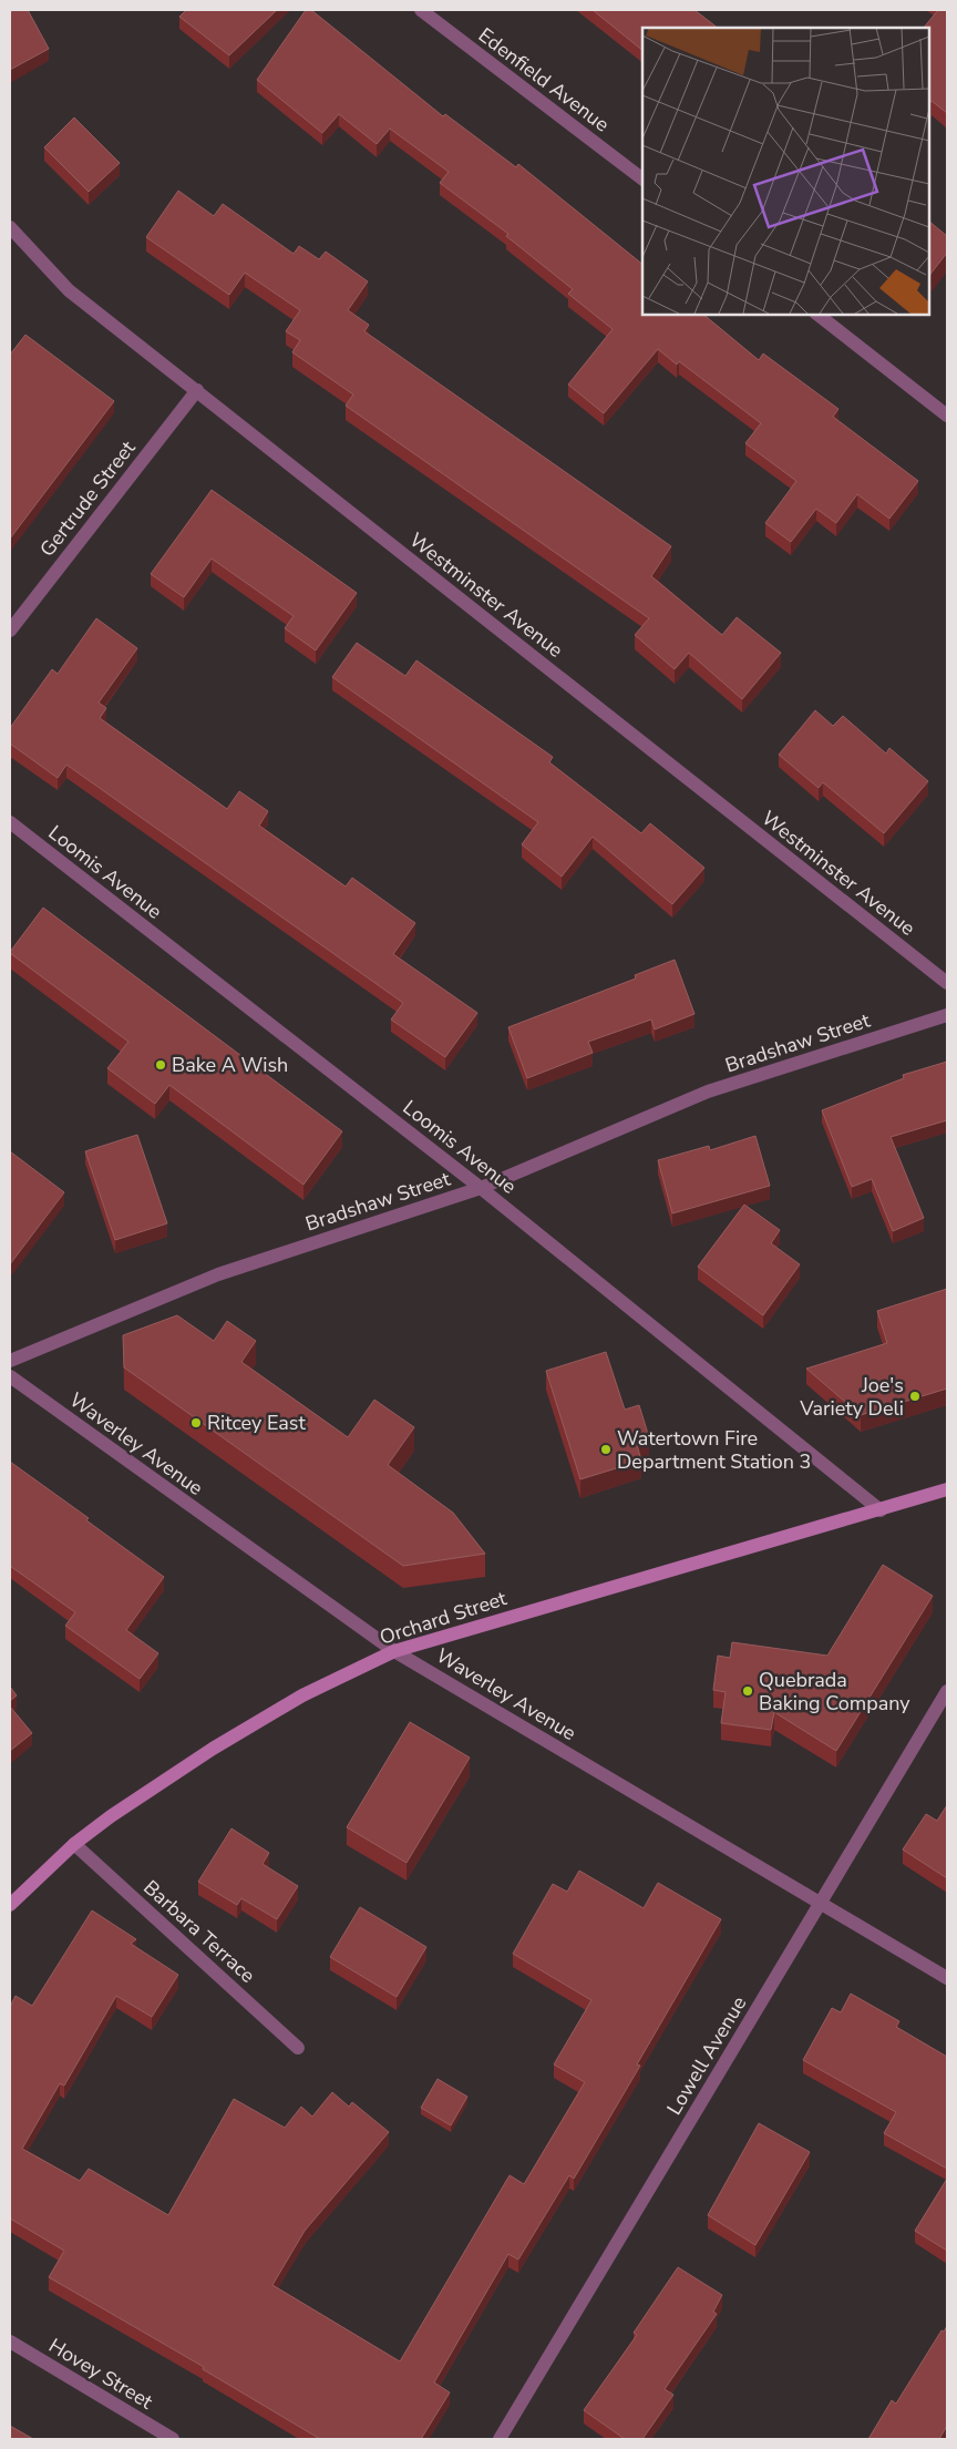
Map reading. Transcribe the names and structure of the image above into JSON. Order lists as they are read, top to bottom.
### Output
{
  "streets": {
    "main road": ["Orchard Street"],
    "street": [
      "Edenfield Avenue",
      "Gertrude Street",
      "Westminster Avenue",
      "Loomis Avenue",
      "Bradshaw Street",
      "Waverley Avenue",
      "Barbara Terrace",
      "Lowell Avenue",
      "Hovey Street"
    ]
  },
  "crossings": [
    ["Gertrude Street", "Westminster Avenue"],
    ["Loomis Avenue", "Bradshaw Street"],
    ["Loomis Avenue", "Orchard Street"],
    ["Waverley Avenue", "Orchard Street"],
    ["Waverley Avenue", "Lowell Avenue"],
    ["Orchard Street", "Barbara Terrace"]
  ],
  "places": [
    "Bake A Wish",
    "Joe's Variety Deli",
    "Ritcey East",
    "Watertown Fire Department Station 3",
    "Quebrada Baking Company"
  ]
}
